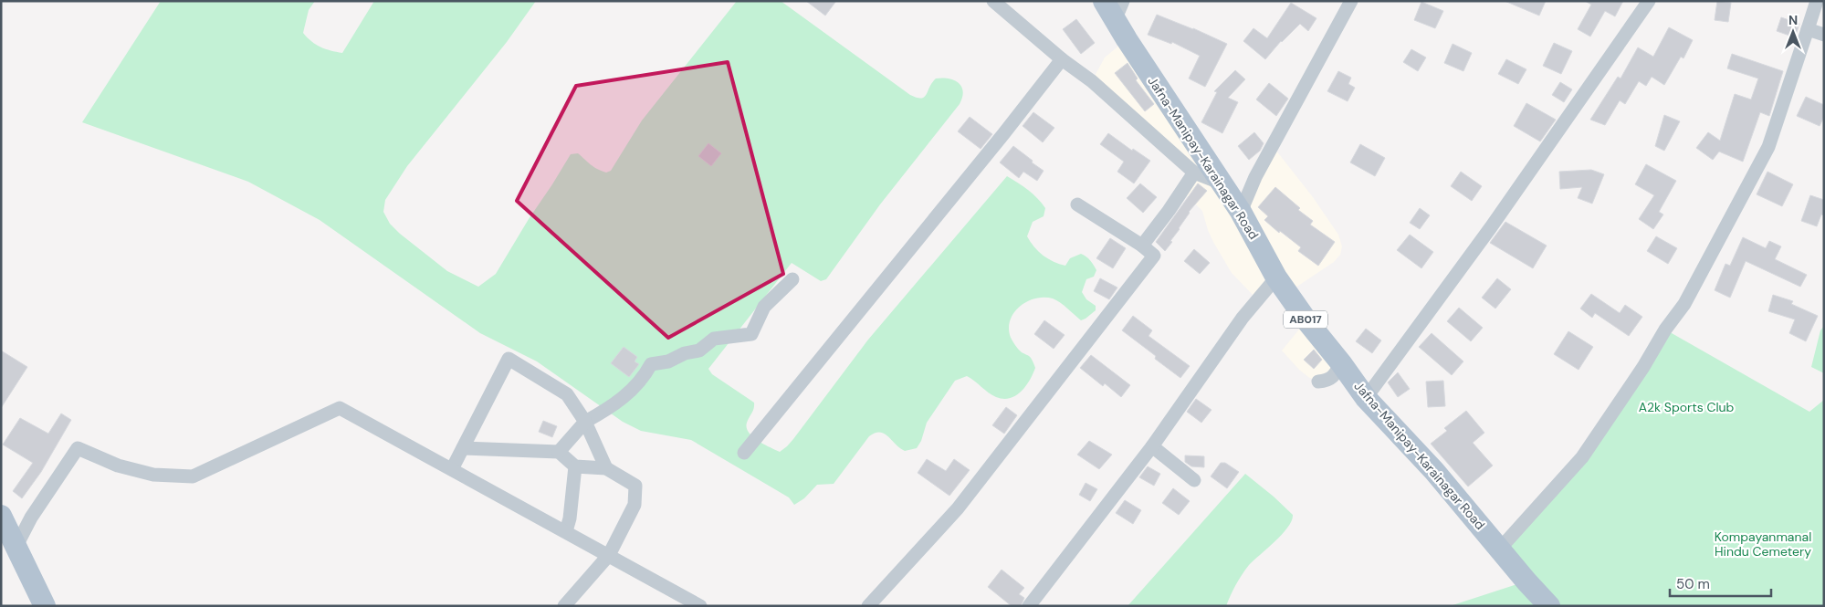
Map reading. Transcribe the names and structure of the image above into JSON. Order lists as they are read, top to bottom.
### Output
{
  "streets": {
    "main road": ["Jafna-Manipay-Karainagar Road", "AB017"]
  },
  "parks": ["A2k Sports Club", "Kompayanmanal Hindu Cemetery"],
  "scale_bar": "50 m",
  "north": "top"
}
